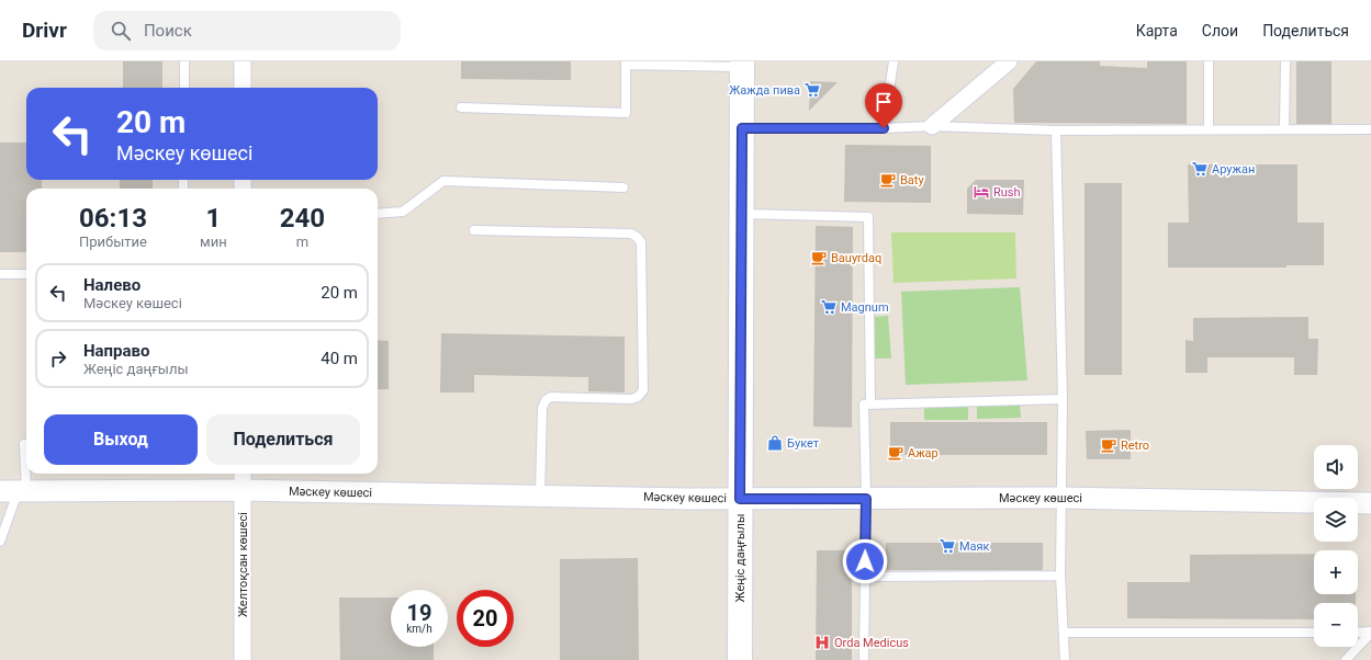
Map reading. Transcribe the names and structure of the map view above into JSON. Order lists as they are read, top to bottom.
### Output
{
  "streets": {
    "main road": ["Жеңіс даңғылы"],
    "street": ["Мәскеу көшесі", "Желтоқсан көшесі"]
  },
  "crossings": [
    ["Мәскеу көшесі", "Жеңіс даңғылы"],
    ["Мәскеу көшесі", "Желтоқсан көшесі"]
  ],
  "places": {
    "supermarket": [
      "Жажда пива",
      "Аружан",
      "Magnum",
      "Маяк"
    ],
    "cafe": [
      "Baty",
      "Bauyrdaq",
      "Retro",
      "Ажар"
    ],
    "hotel": ["Rush"],
    "shop": ["Букет"],
    "hospital": ["Orda Medicus"]
  },
  "page": {
    "header": "Drivr",
    "search": "Поиск",
    "nav": ["Карта", "Слои", "Поделиться"],
    "turn": ["20 m", "Мәскеу көшесі"],
    "eta": [
      "06:13",
      "Прибытие",
      "1",
      "мин",
      "240",
      "m"
    ],
    "list": [
      {
        "name": "Налево",
        "note": "Мәскеу көшесі",
        "value": "20 m"
      },
      {
        "name": "Направо",
        "note": "Жеңіс даңғылы",
        "value": "40 m"
      }
    ],
    "buttons": ["Выход", "Поделиться"],
    "map_buttons": ["+", "−"],
    "speed": "19 km/h",
    "limit": "20"
  }
}
